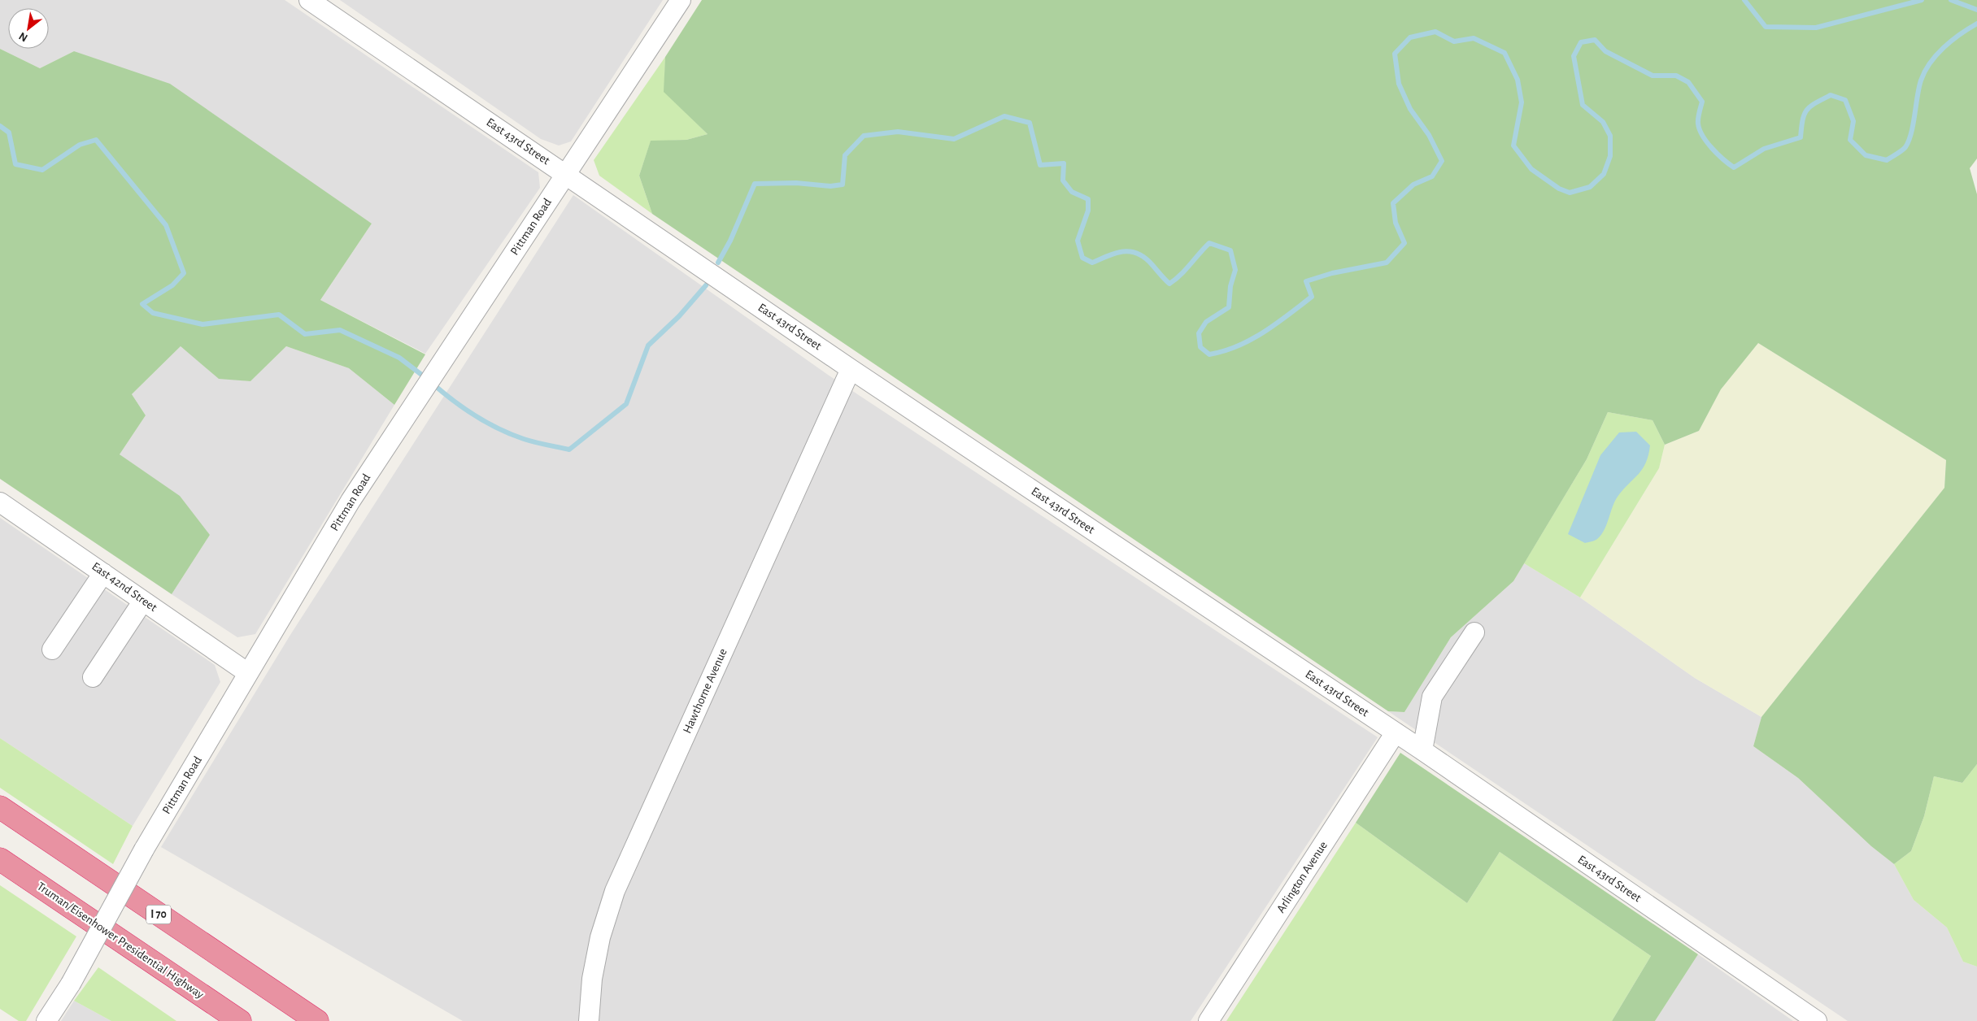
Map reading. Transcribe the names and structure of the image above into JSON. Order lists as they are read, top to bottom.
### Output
{
  "streets": {
    "highway": ["I 70", "Truman/Eisenhower Presidential Highway"],
    "street": [
      "East 43rd Street",
      "Pittman Road",
      "East 42nd Street",
      "Hawthorne Avenue",
      "Arlington Avenue"
    ]
  },
  "crossings": [
    ["East 43rd Street", "Pittman Road"],
    ["East 43rd Street", "Hawthorne Avenue"],
    ["East 43rd Street", "Arlington Avenue"],
    ["Pittman Road", "East 42nd Street"]
  ],
  "north": "bottom left"
}
